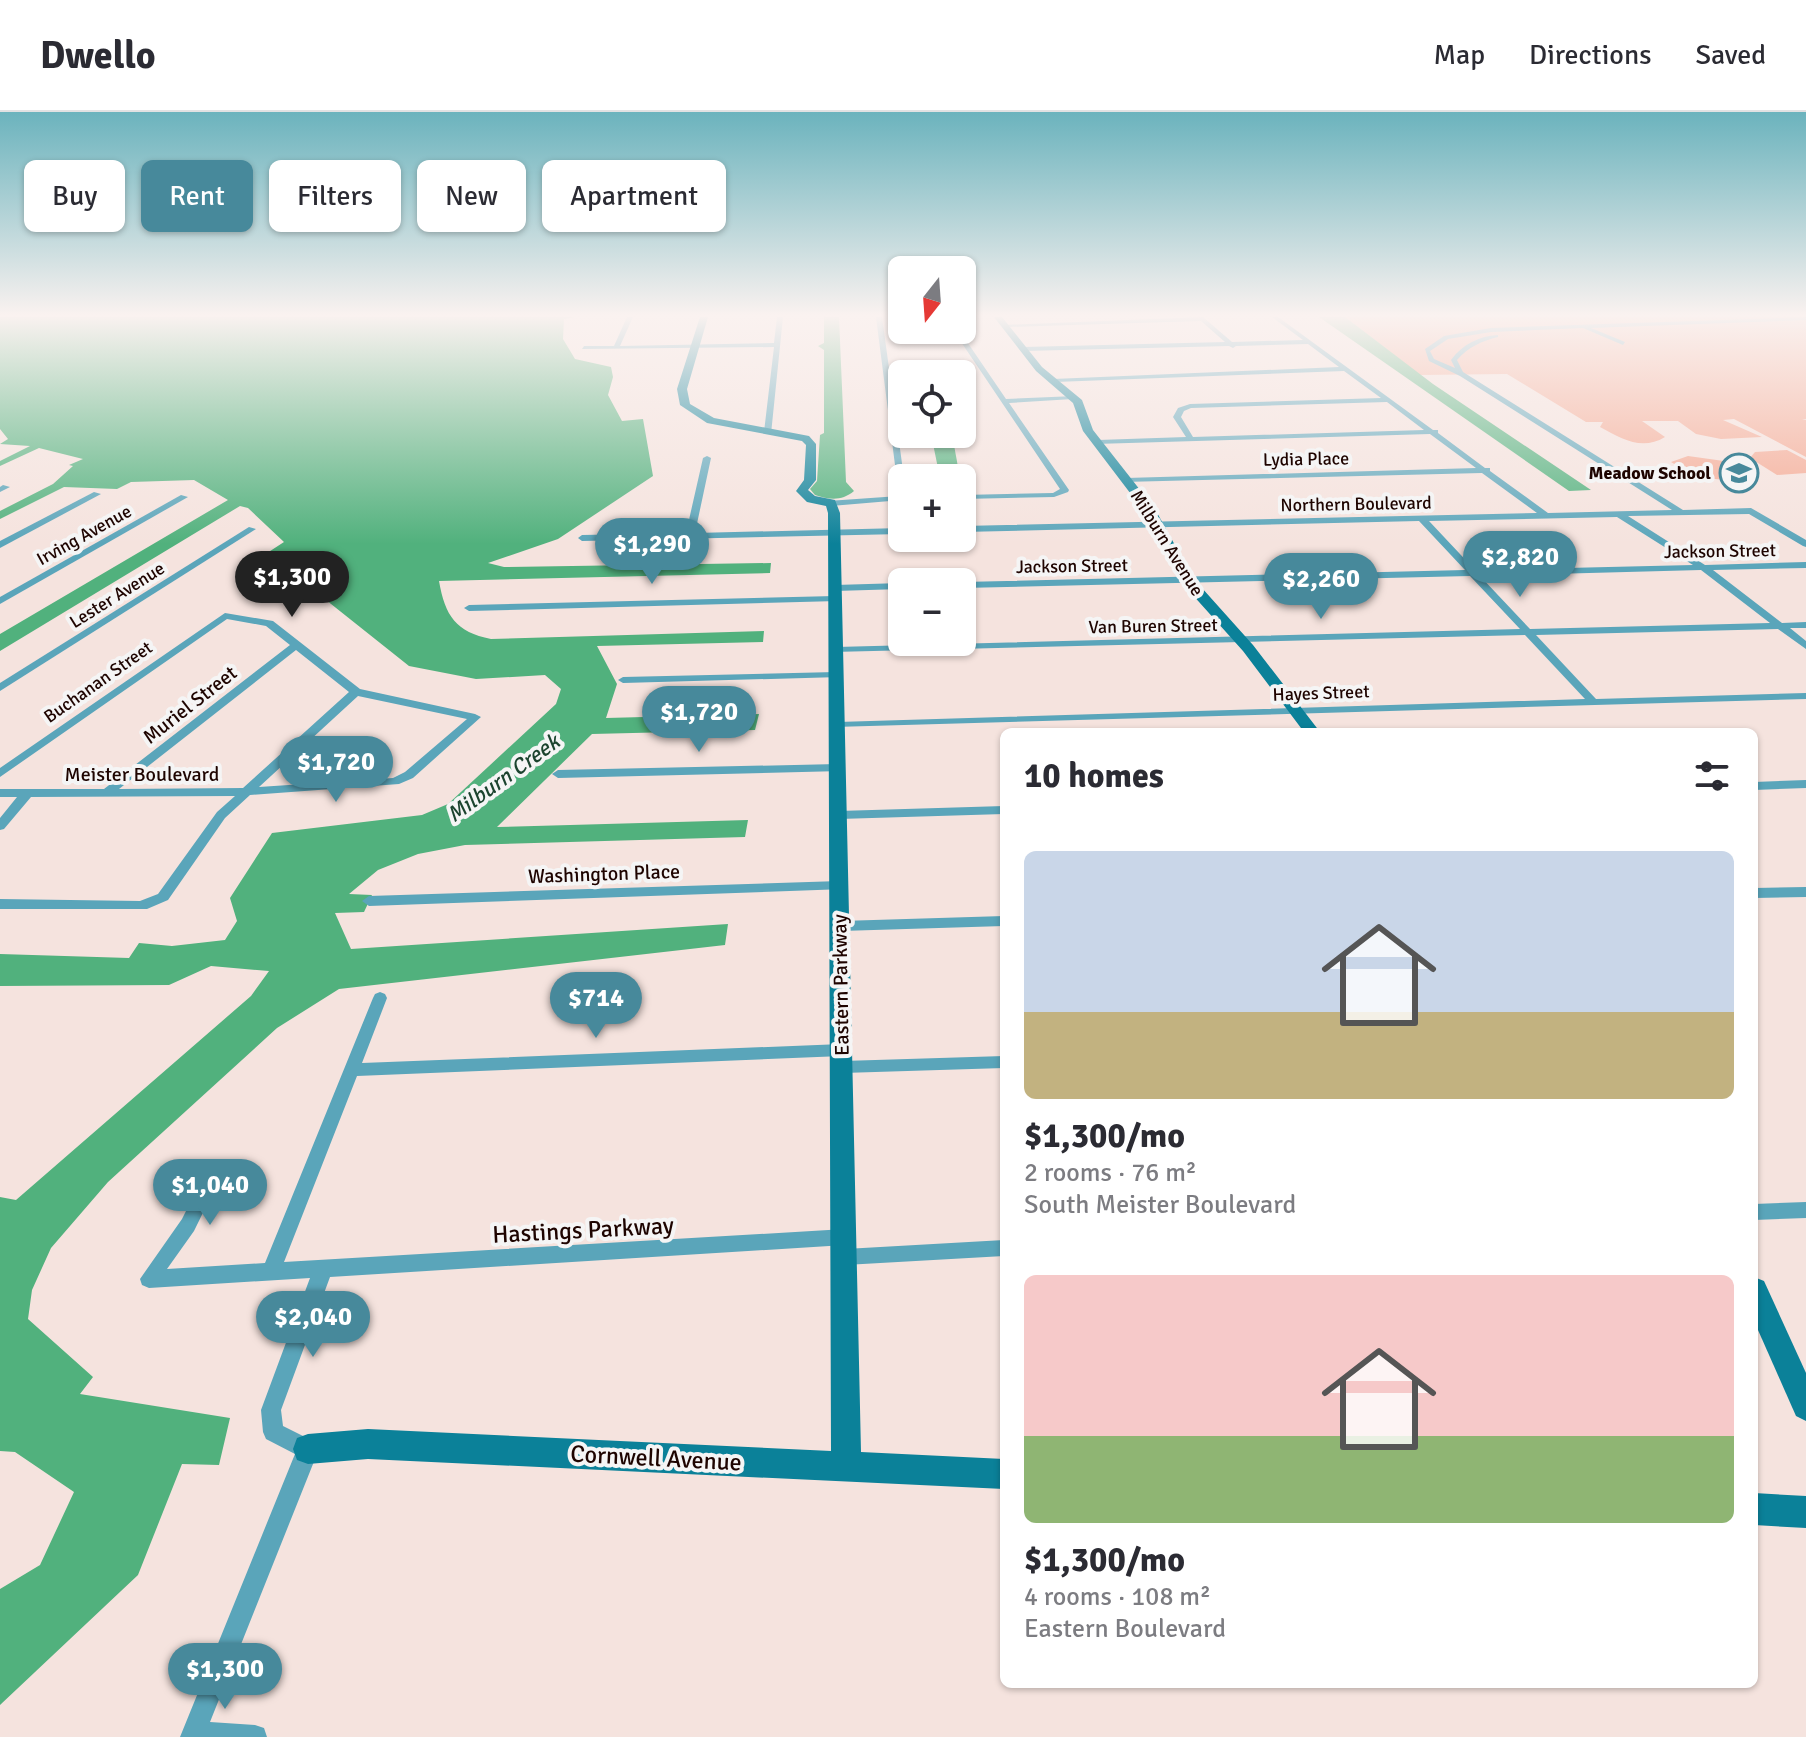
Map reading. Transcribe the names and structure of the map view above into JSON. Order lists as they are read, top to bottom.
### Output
{
  "streets": {
    "street": [
      "Lydia Place",
      "Northern Boulevard",
      "Irving Avenue",
      "Milburn Avenue",
      "Jackson Street",
      "Lester Avenue",
      "Van Buren Street",
      "Buchanan Street",
      "Hayes Street",
      "Muriel Street",
      "Meister Boulevard",
      "Washington Place",
      "Eastern Parkway",
      "Hastings Parkway",
      "Cornwell Avenue"
    ]
  },
  "crossings": [
    ["Lydia Place", "Milburn Avenue"],
    ["Northern Boulevard", "Milburn Avenue"],
    ["Northern Boulevard", "Jackson Street"],
    ["Milburn Avenue", "Jackson Street"],
    ["Milburn Avenue", "Van Buren Street"],
    ["Milburn Avenue", "Hayes Street"],
    ["Van Buren Street", "Eastern Parkway"],
    ["Buchanan Street", "Muriel Street"],
    ["Hayes Street", "Eastern Parkway"],
    ["Muriel Street", "Meister Boulevard"],
    ["Washington Place", "Eastern Parkway"],
    ["Eastern Parkway", "Hastings Parkway"],
    ["Eastern Parkway", "Cornwell Avenue"]
  ],
  "water": ["Milburn Creek"],
  "places": {
    "school or university": ["Meadow School"]
  },
  "north": "bottom",
  "page": {
    "header": "Dwello",
    "nav": ["Map", "Directions", "Saved"],
    "chip": [
      "Buy",
      "Rent",
      "Filters",
      "New",
      "Apartment"
    ],
    "map_buttons": ["+", "−"],
    "price": [
      "$1,290",
      "$2,820",
      "$1,300",
      "$2,260",
      "$1,720",
      "$1,720",
      "$714",
      "$1,040",
      "$2,040",
      "$1,300"
    ],
    "heading": "10 homes",
    "list": [
      {
        "name": "$1,300/mo",
        "note": "2 rooms · 76 m² · South Meister Boulevard"
      },
      {
        "name": "$1,300/mo",
        "note": "4 rooms · 108 m² · Eastern Boulevard"
      }
    ]
  }
}
